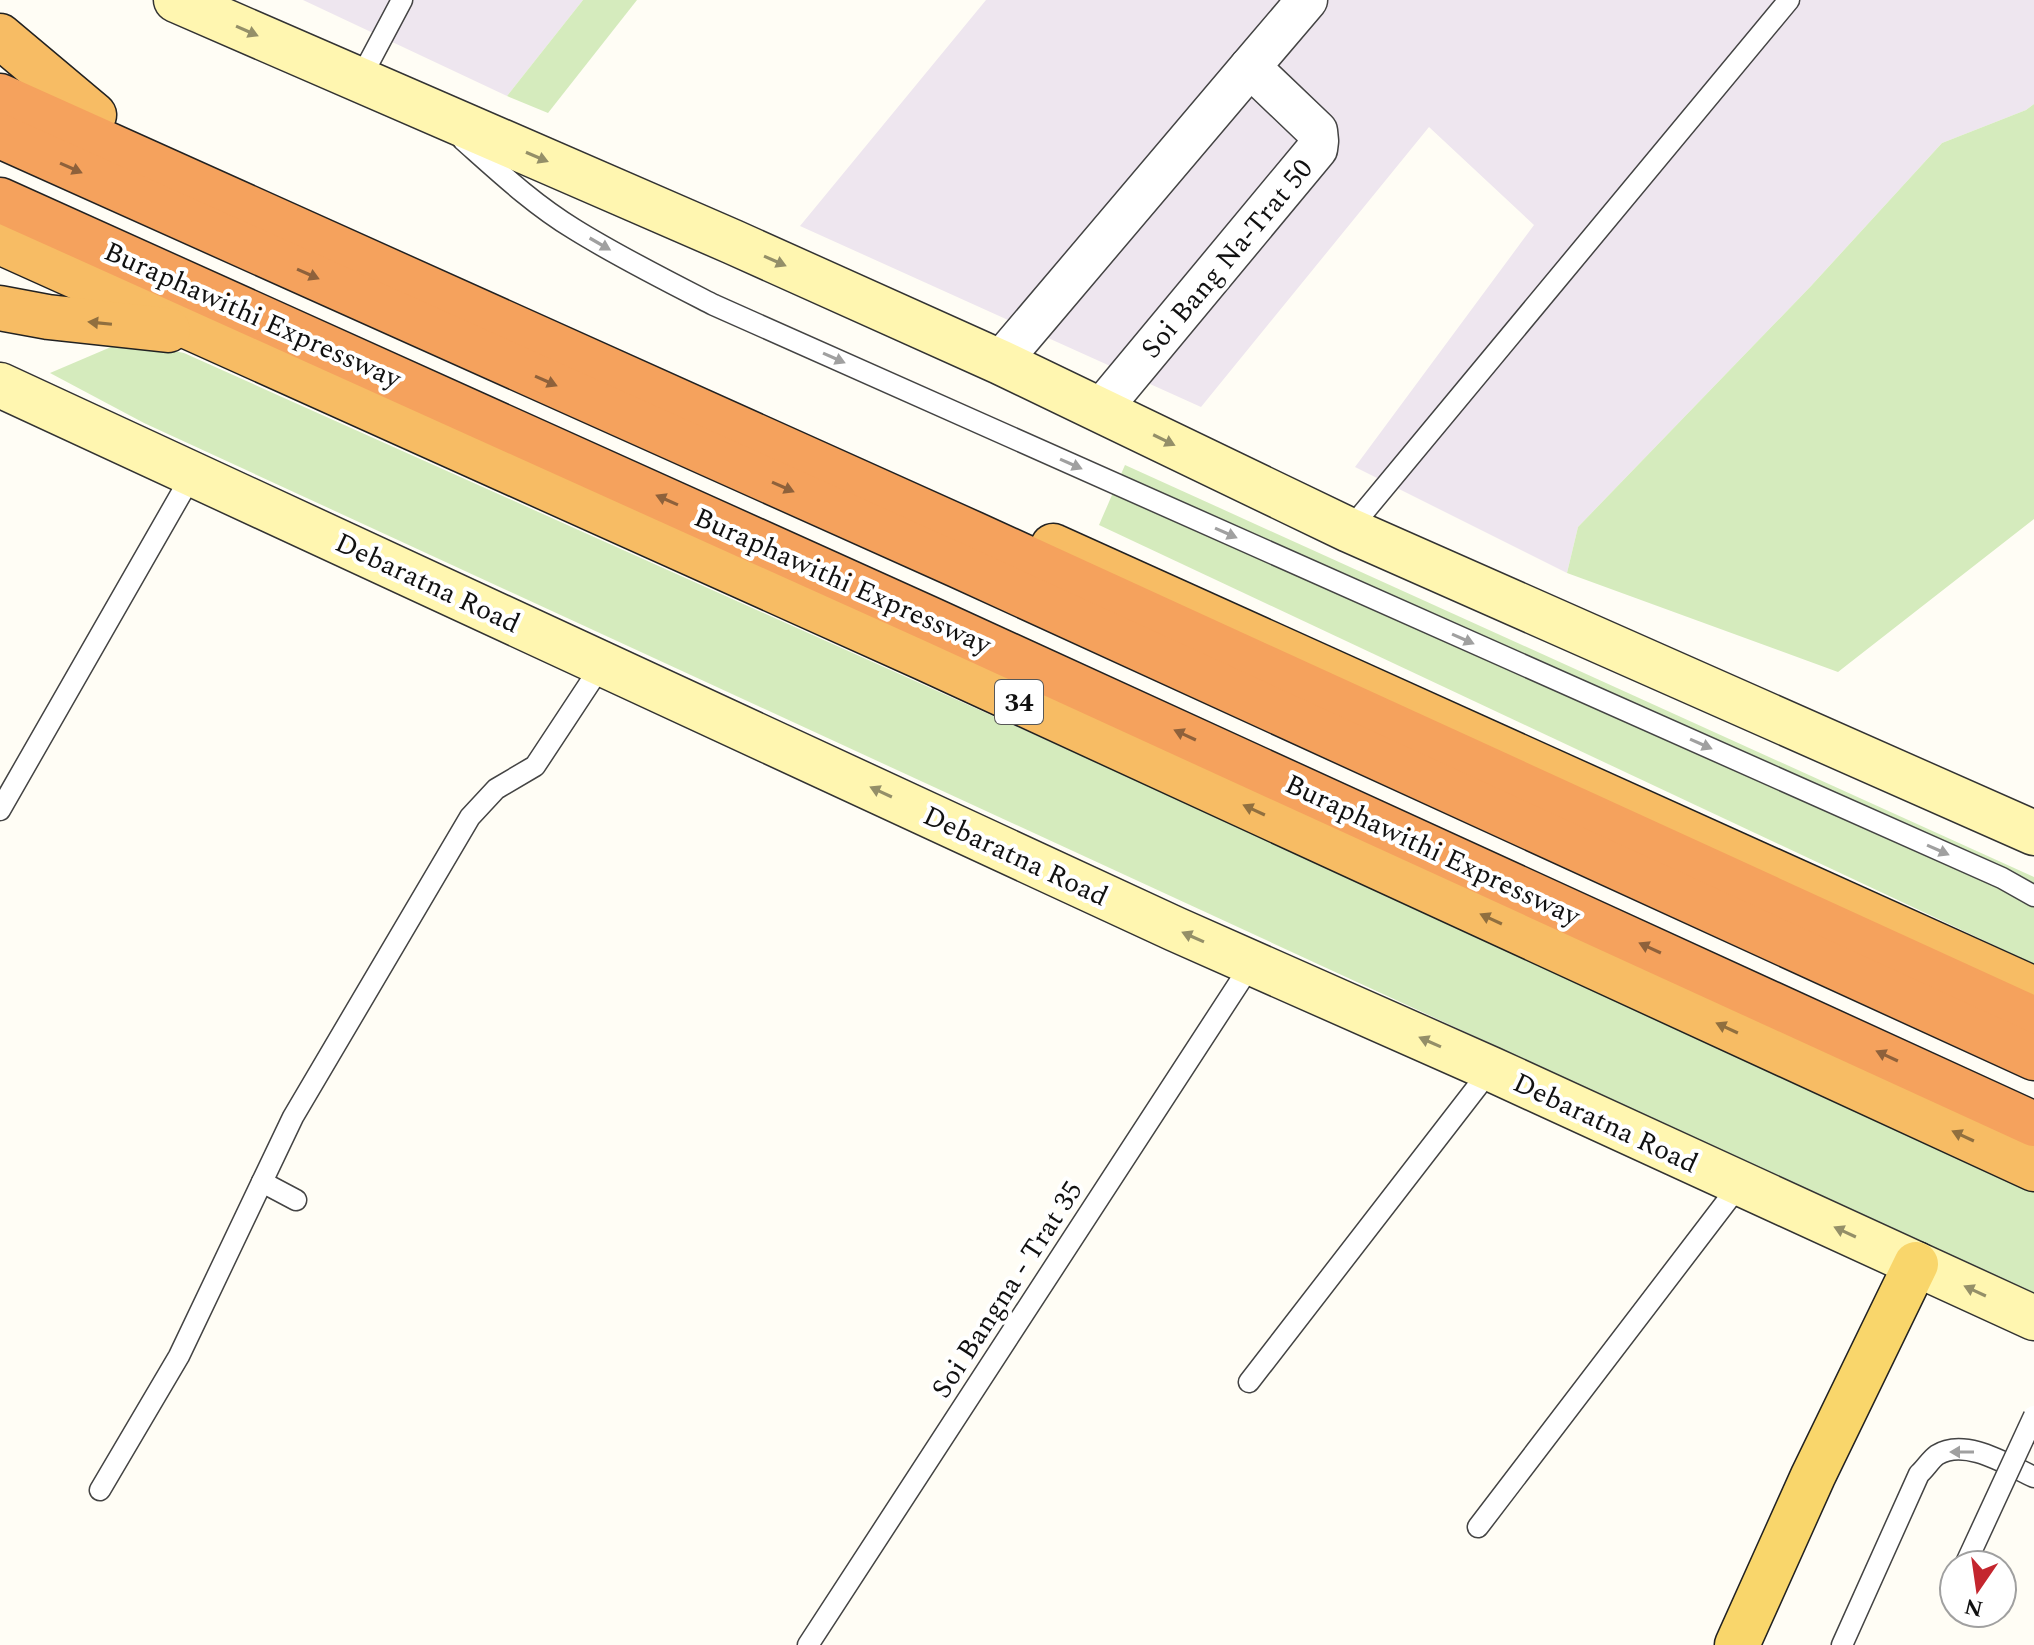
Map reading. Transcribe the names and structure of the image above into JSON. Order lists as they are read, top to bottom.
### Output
{
  "streets": {
    "highway": ["Buraphawithi Expressway", "34"],
    "main road": ["Debaratna Road"],
    "street": ["Soi Bang Na-Trat 50"],
    "lane": ["Soi Bangna - Trat 35"]
  },
  "crossings": [
    ["Debaratna Road", "Soi Bangna - Trat 35"]
  ],
  "one_way": ["Debaratna Road"],
  "north": "bottom"
}
